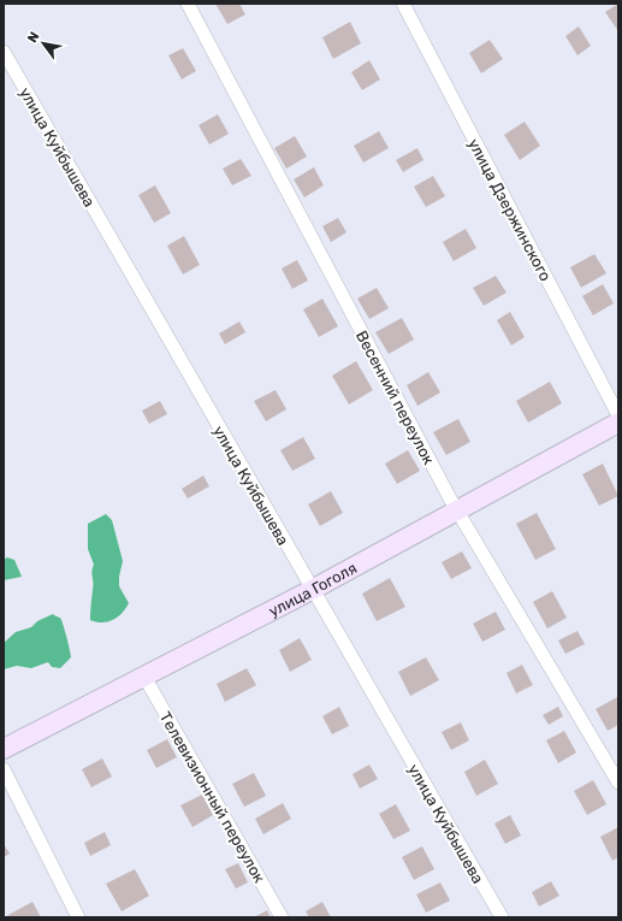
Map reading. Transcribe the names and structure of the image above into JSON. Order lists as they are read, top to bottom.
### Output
{
  "streets": {
    "street": [
      "улица Куйбышева",
      "улица Дзержинского",
      "Весенний переулок",
      "улица Гоголя",
      "Телевизионный переулок"
    ]
  },
  "crossings": [
    ["улица Куйбышева", "улица Гоголя"],
    ["Весенний переулок", "улица Гоголя"],
    ["улица Гоголя", "Телевизионный переулок"]
  ],
  "north": "top left"
}
